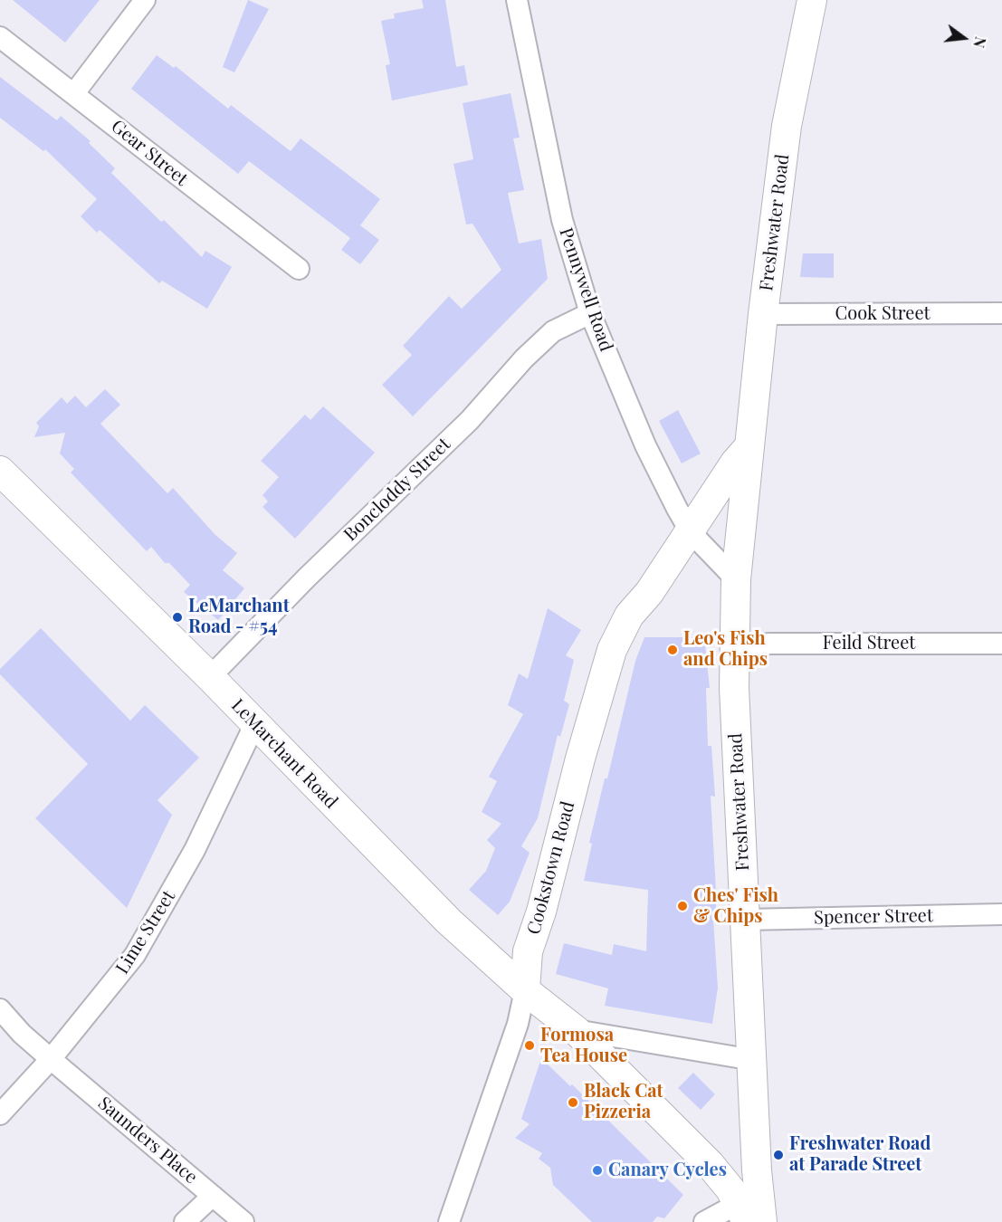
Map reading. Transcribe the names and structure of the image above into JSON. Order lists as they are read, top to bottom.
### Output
{
  "streets": {
    "main road": ["Freshwater Road", "LeMarchant Road", "Cookstown Road"],
    "street": [
      "Gear Street",
      "Pennywell Road",
      "Cook Street",
      "Boncloddy Street",
      "Feild Street",
      "Spencer Street",
      "Lime Street",
      "Saunders Place"
    ]
  },
  "crossings": [
    ["Freshwater Road", "Pennywell Road"],
    ["Freshwater Road", "Cook Street"],
    ["Freshwater Road", "Feild Street"],
    ["Freshwater Road", "LeMarchant Road"],
    ["Freshwater Road", "Spencer Street"],
    ["Pennywell Road", "Boncloddy Street"],
    ["Pennywell Road", "Cookstown Road"],
    ["Boncloddy Street", "LeMarchant Road"],
    ["LeMarchant Road", "Cookstown Road"],
    ["LeMarchant Road", "Lime Street"],
    ["Lime Street", "Saunders Place"]
  ],
  "places": [
    "LeMarchant Road - #54",
    "Leo's Fish and Chips",
    "Ches' Fish & Chips",
    "Formosa Tea House",
    "Black Cat Pizzeria",
    "Freshwater Road at Parade Street",
    "Canary Cycles"
  ],
  "north": "right"
}
